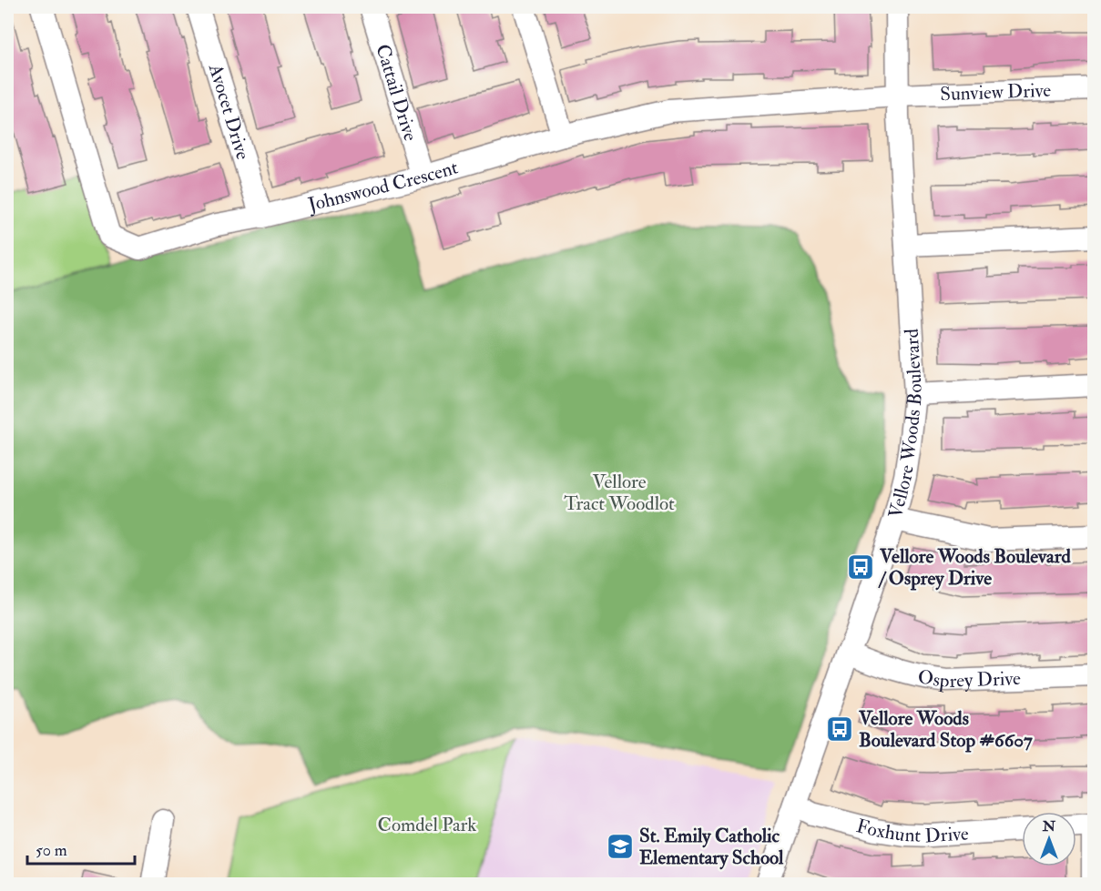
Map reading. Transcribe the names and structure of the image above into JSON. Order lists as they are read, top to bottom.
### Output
{
  "streets": {
    "street": [
      "Cattail Drive",
      "Sunview Drive",
      "Avocet Drive",
      "Johnswood Crescent",
      "Vellore Woods Boulevard",
      "Osprey Drive",
      "Foxhunt Drive"
    ]
  },
  "crossings": [
    ["Cattail Drive", "Johnswood Crescent"],
    ["Sunview Drive", "Johnswood Crescent"],
    ["Sunview Drive", "Vellore Woods Boulevard"],
    ["Avocet Drive", "Johnswood Crescent"],
    ["Johnswood Crescent", "Vellore Woods Boulevard"],
    ["Vellore Woods Boulevard", "Osprey Drive"],
    ["Vellore Woods Boulevard", "Foxhunt Drive"]
  ],
  "parks": ["Vellore Tract Woodlot", "Comdel Park"],
  "places": {
    "bus stop": ["Vellore Woods Boulevard / Osprey Drive", "Vellore Woods Boulevard Stop #6607"],
    "school or university": ["St. Emily Catholic Elementary School"]
  },
  "scale_bar": "50 m",
  "north": "top"
}
